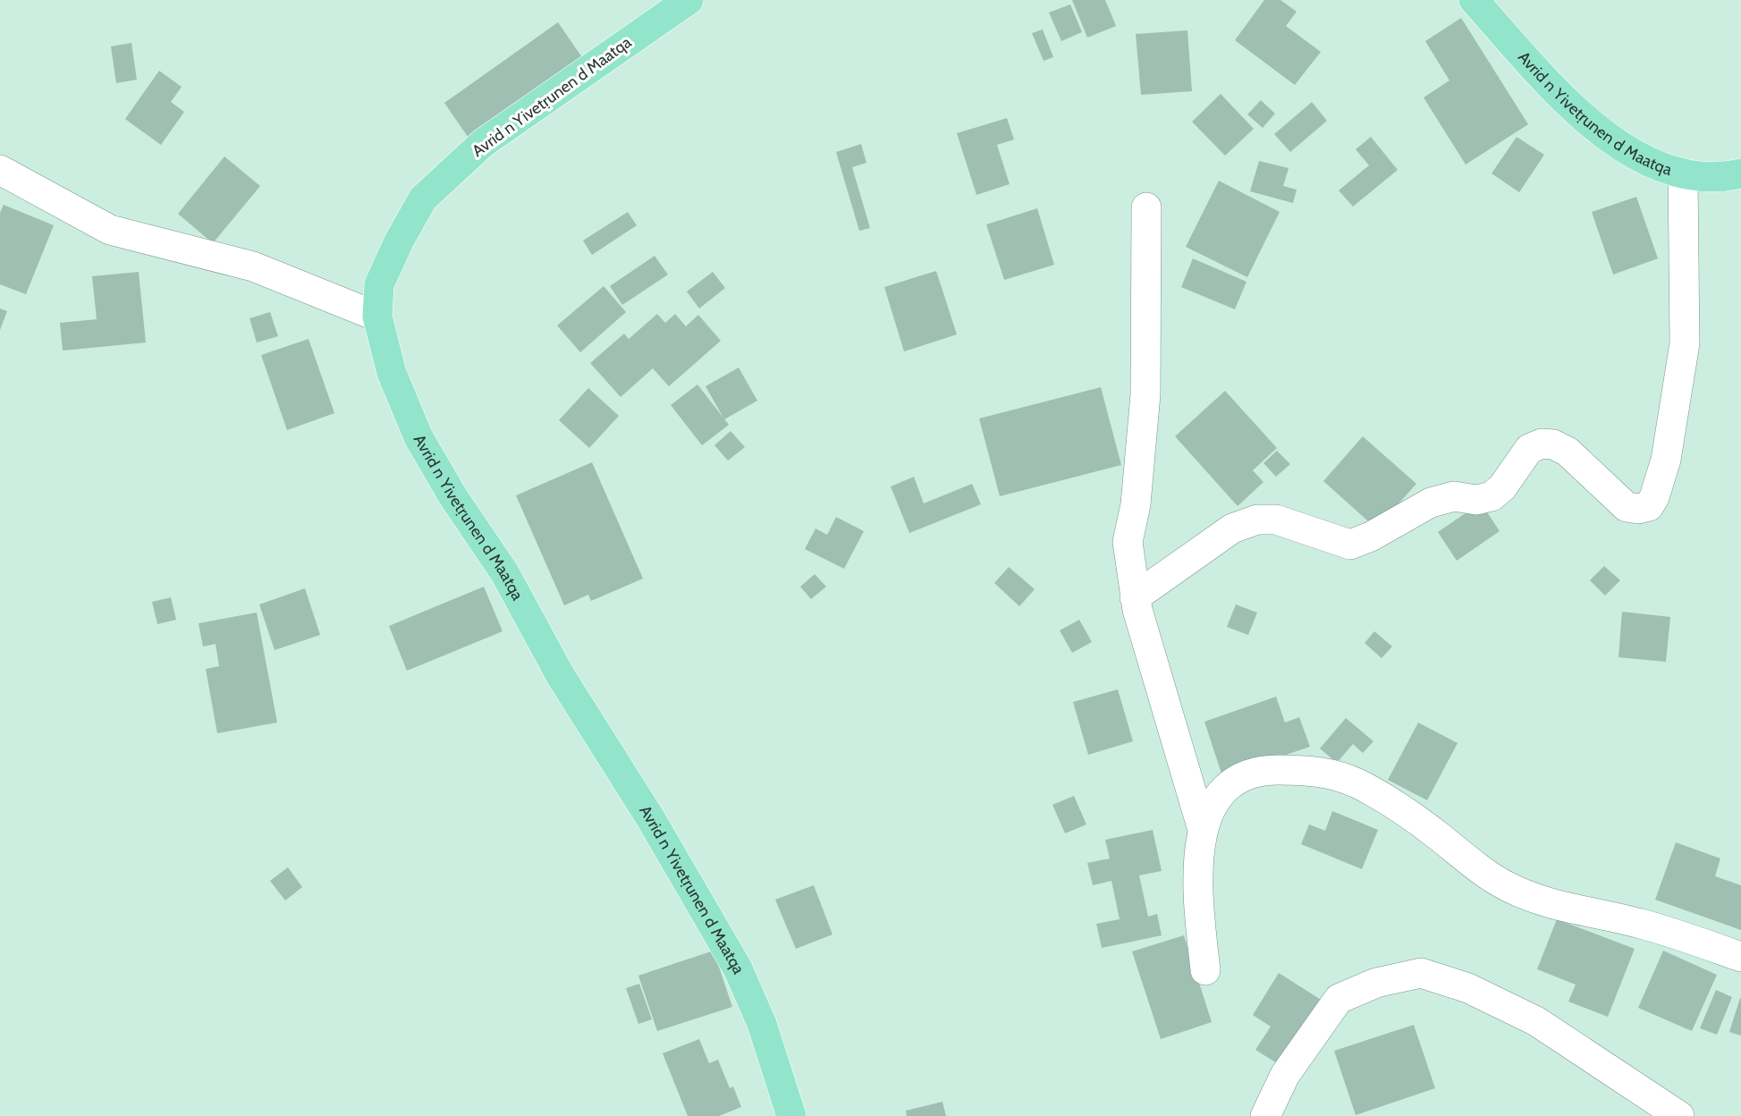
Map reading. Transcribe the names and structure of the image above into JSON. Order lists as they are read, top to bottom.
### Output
{
  "streets": {
    "main road": ["Avrid n Yivetṛunen d Maatqa"]
  }
}
